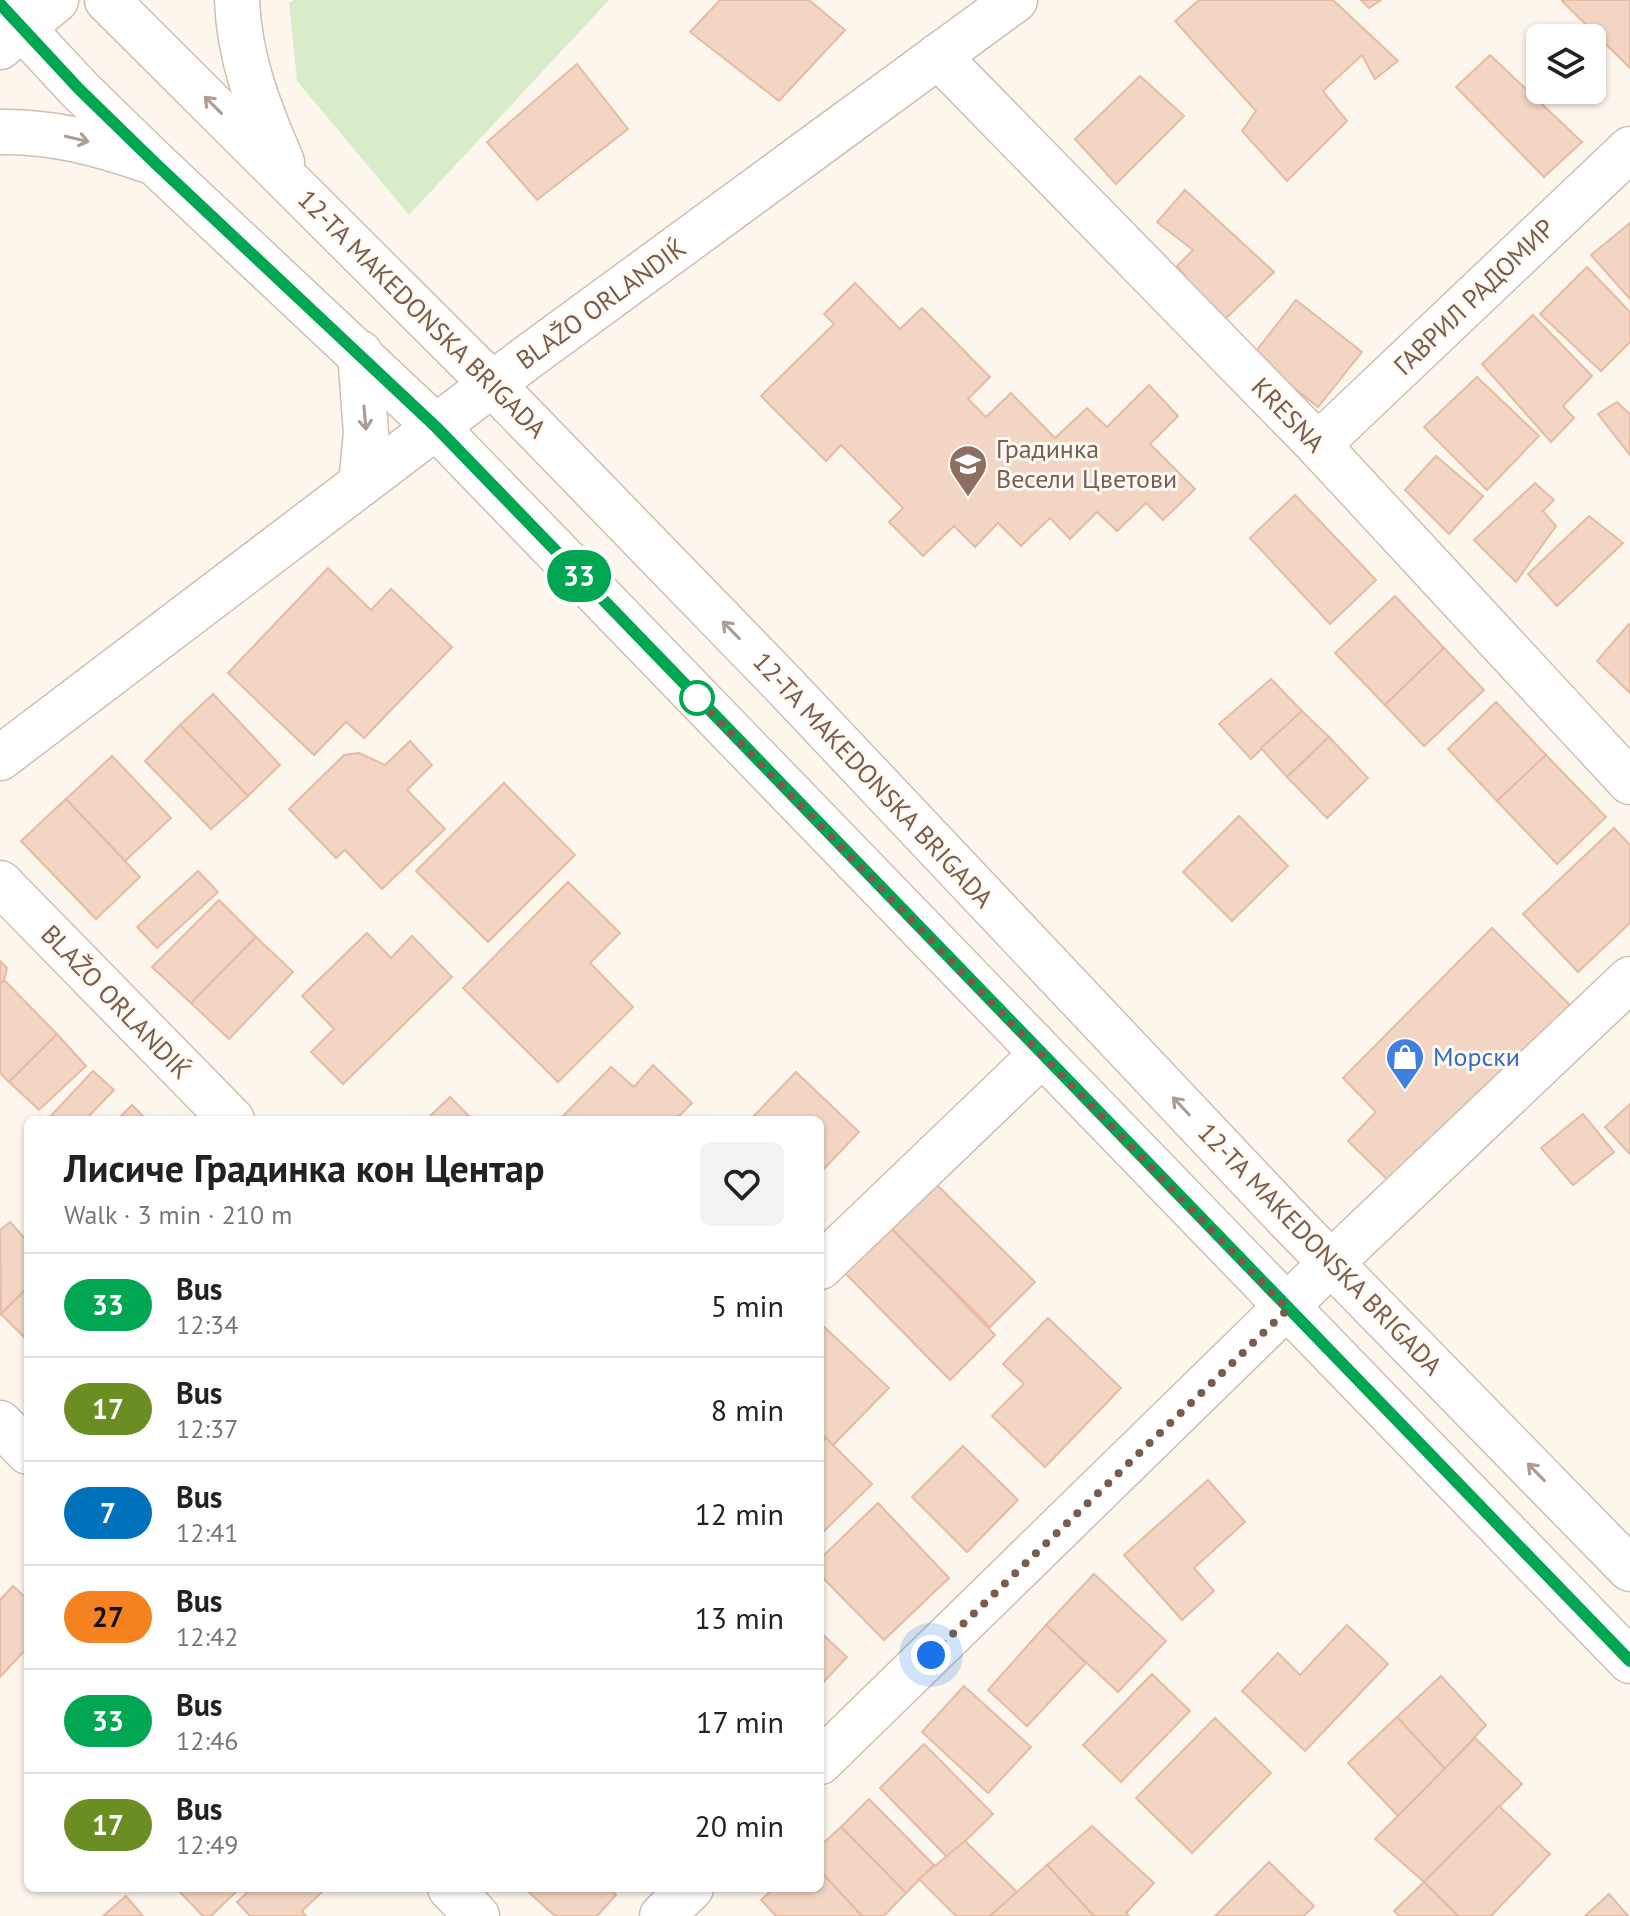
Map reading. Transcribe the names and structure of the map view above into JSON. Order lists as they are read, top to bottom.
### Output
{
  "streets": {
    "street": [
      "ГАВРИЛ РАДОМИР",
      "BLAŽO ORLANDIḰ",
      "12-TA MAKEDONSKA BRIGADA",
      "KRESNA"
    ]
  },
  "crossings": [
    ["ГАВРИЛ РАДОМИР", "KRESNA"],
    ["BLAŽO ORLANDIḰ", "12-TA MAKEDONSKA BRIGADA"],
    ["BLAŽO ORLANDIḰ", "KRESNA"]
  ],
  "places": {
    "school or university": ["Градинка Весели Цветови"],
    "shop": ["Морски"]
  },
  "lines": ["bus line 33"],
  "page": {
    "on_map": "33",
    "heading": ["Лисиче Градинка кон Центар", "Walk · 3 min · 210 m"],
    "list": [
      {
        "mark": "33",
        "name": "Bus",
        "note": "12:34",
        "value": "5 min"
      },
      {
        "mark": "17",
        "name": "Bus",
        "note": "12:37",
        "value": "8 min"
      },
      {
        "mark": "7",
        "name": "Bus",
        "note": "12:41",
        "value": "12 min"
      },
      {
        "mark": "27",
        "name": "Bus",
        "note": "12:42",
        "value": "13 min"
      },
      {
        "mark": "33",
        "name": "Bus",
        "note": "12:46",
        "value": "17 min"
      },
      {
        "mark": "17",
        "name": "Bus",
        "note": "12:49",
        "value": "20 min"
      }
    ]
  }
}
